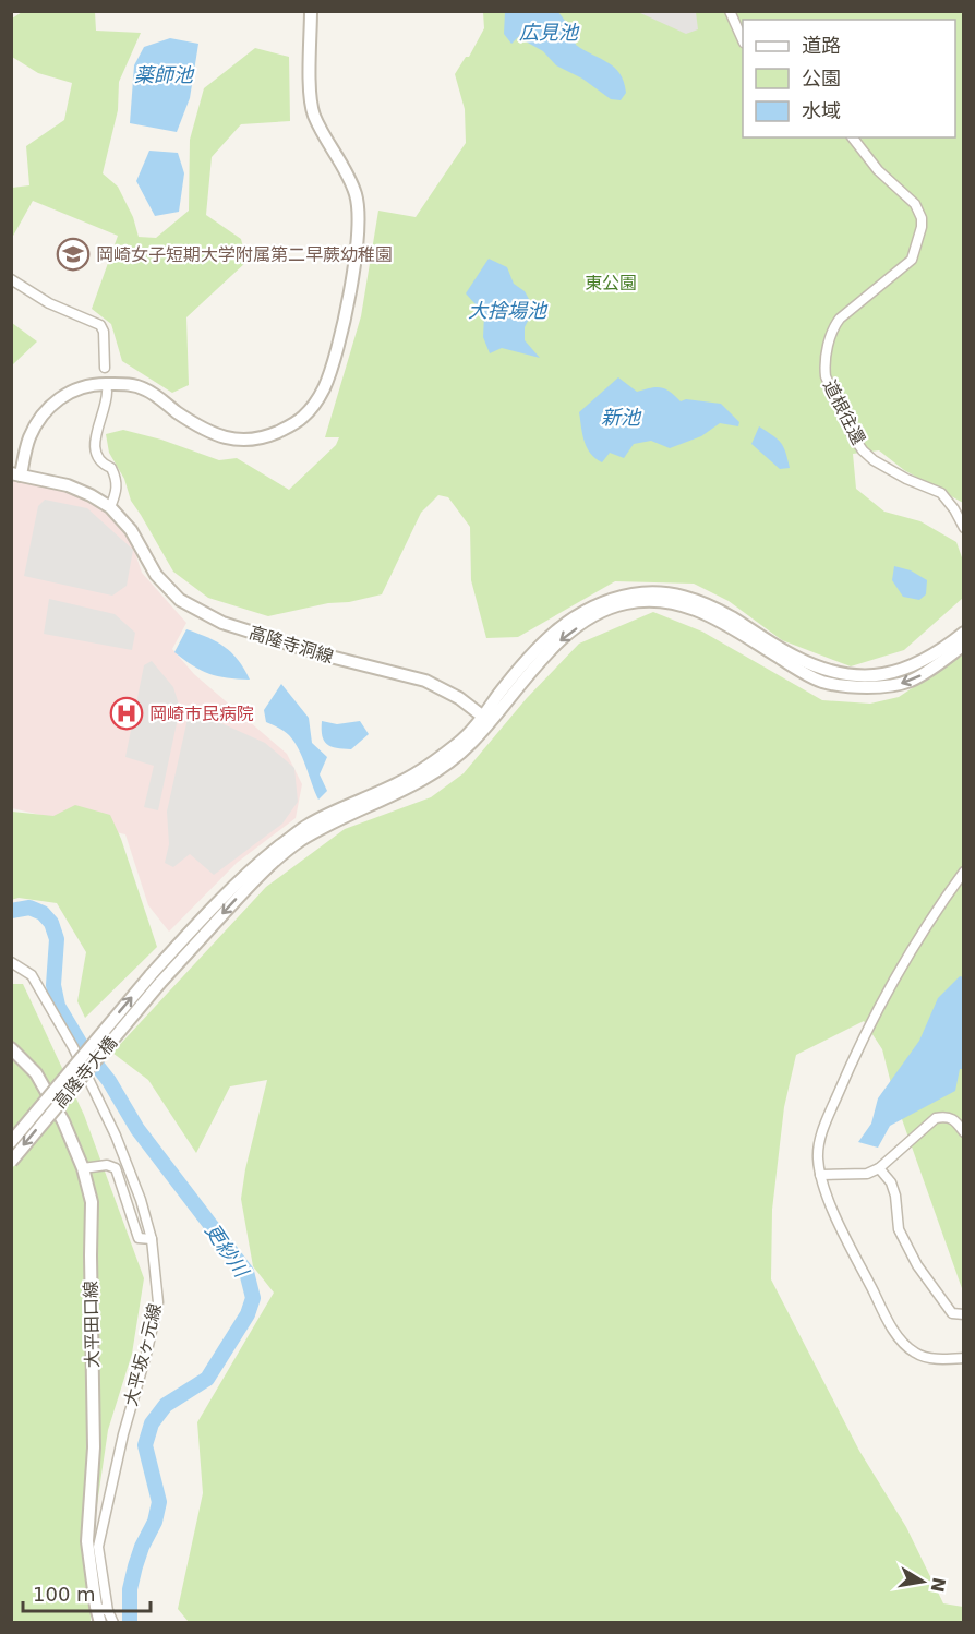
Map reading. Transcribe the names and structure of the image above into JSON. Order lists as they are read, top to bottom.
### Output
{
  "streets": {
    "street": [
      "道根往還",
      "高隆寺洞線",
      "高隆寺大橋",
      "大平田口線",
      "大平坂ヶ元線"
    ]
  },
  "water": [
    "広見池",
    "薬師池",
    "大捨場池",
    "新池",
    "更紗川"
  ],
  "parks": ["東公園"],
  "places": {
    "school or university": ["岡崎女子短期大学附属第二早蕨幼稚園"],
    "hospital": ["岡崎市民病院"]
  },
  "legend": ["道路", "公園", "水域"],
  "scale_bar": "100 m",
  "north": "right"
}
